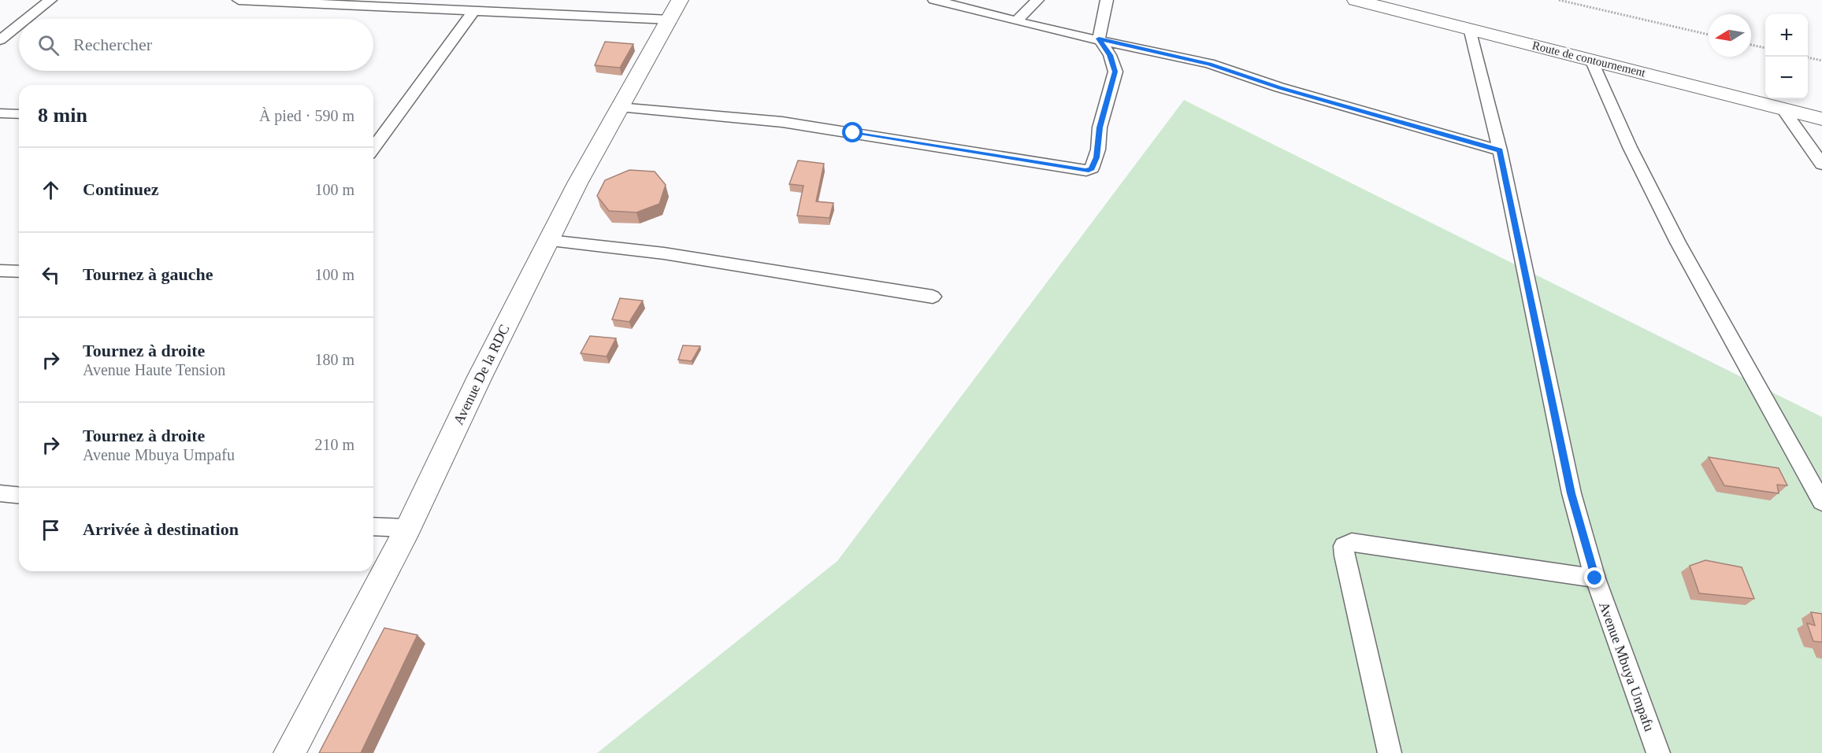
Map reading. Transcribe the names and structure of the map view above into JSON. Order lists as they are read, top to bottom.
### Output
{
  "streets": {
    "street": ["Route de contournement", "Avenue De la RDC", "Avenue Mbuya Umpafu"]
  },
  "crossings": [
    ["Route de contournement", "Avenue Mbuya Umpafu"]
  ],
  "north": "left",
  "page": {
    "map_buttons": ["+", "−"],
    "search": "Rechercher",
    "heading": ["8 min", "À pied · 590 m"],
    "list": [
      ["Continuez", "100 m"],
      ["Tournez à gauche", "100 m"],
      ["Tournez à droite", "Avenue Haute Tension", "180 m"],
      ["Tournez à droite", "Avenue Mbuya Umpafu", "210 m"],
      "Arrivée à destination"
    ]
  }
}
